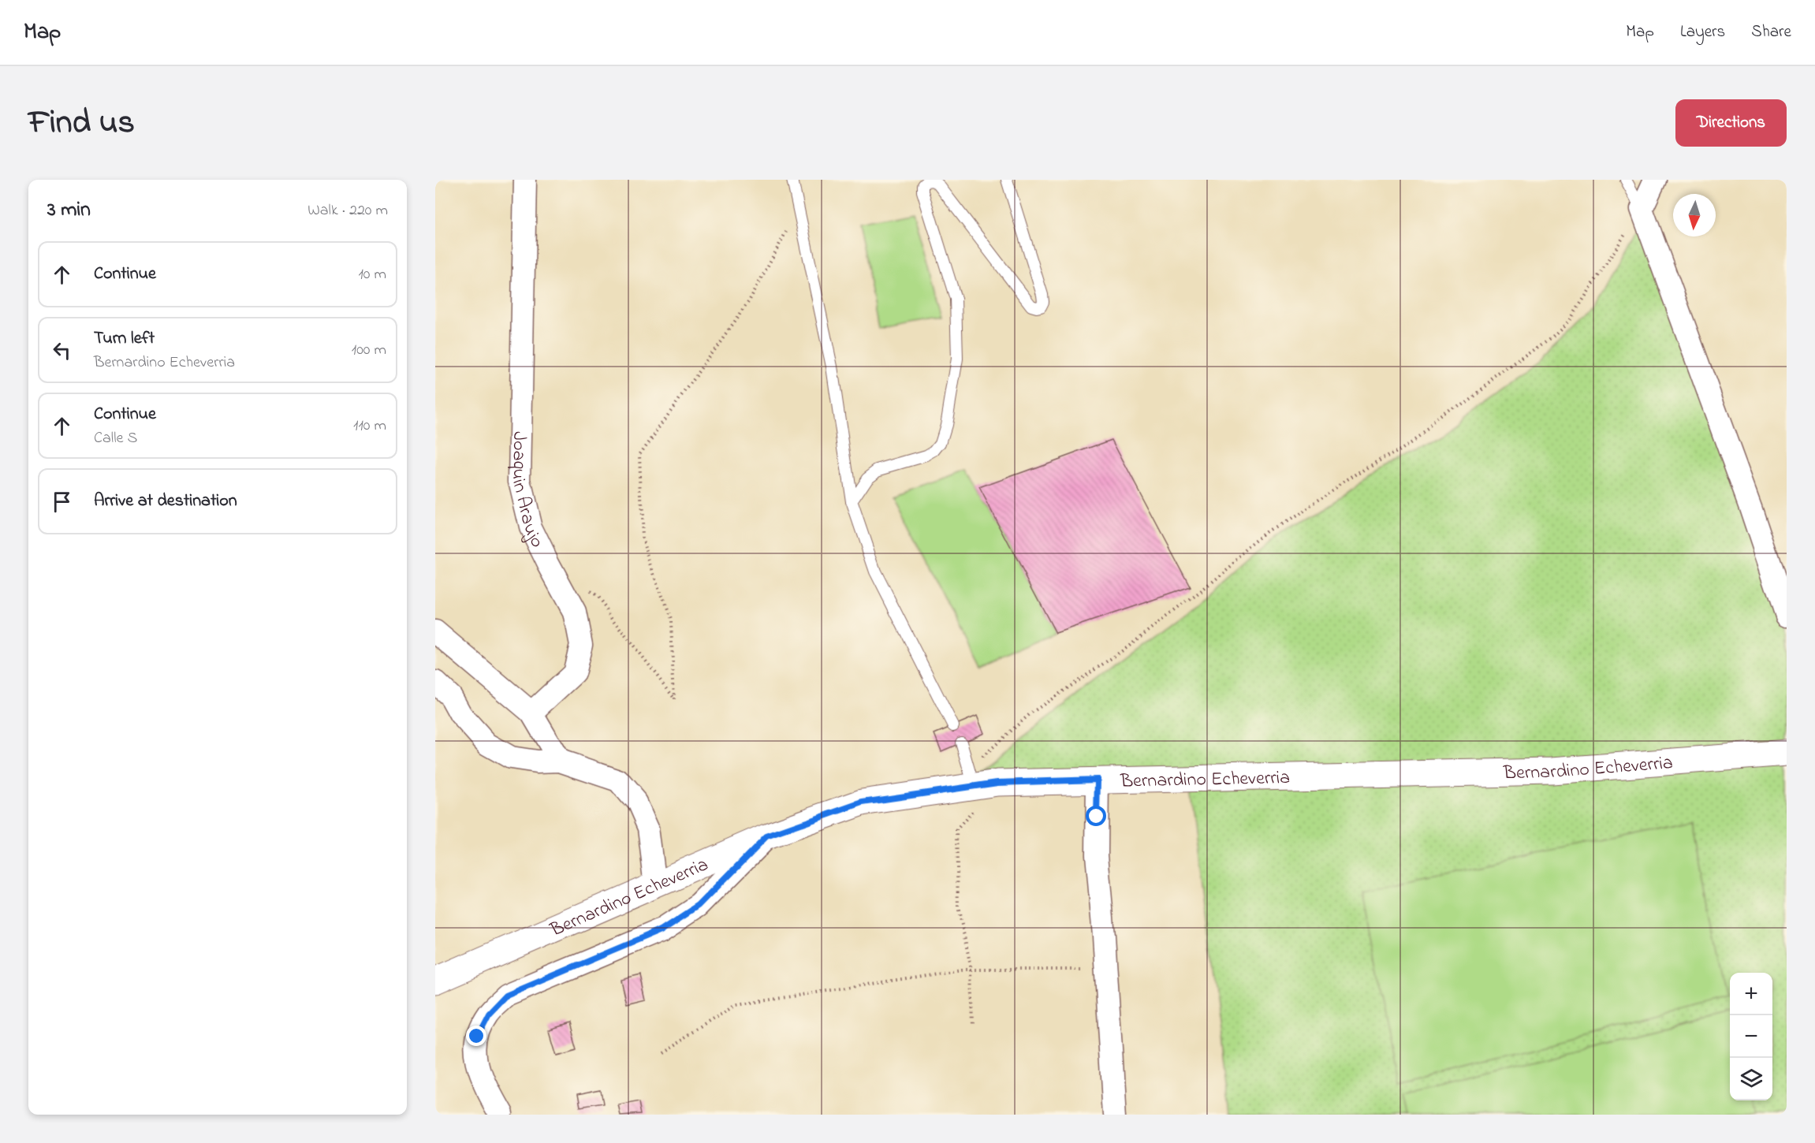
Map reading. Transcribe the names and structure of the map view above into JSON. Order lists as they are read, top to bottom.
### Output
{
  "streets": {
    "street": ["Joaquin Araujo", "Bernardino Echeverria"]
  },
  "north": "bottom",
  "page": {
    "header": "Map",
    "nav": ["Map", "Layers", "Share"],
    "title": "Find us",
    "buttons": "Directions",
    "heading": ["3 min", "Walk · 220 m"],
    "list": [
      ["Continue", "10 m"],
      ["Turn left", "Bernardino Echeverria", "100 m"],
      ["Continue", "Calle S", "110 m"],
      "Arrive at destination"
    ],
    "map_buttons": ["+", "−"]
  }
}
